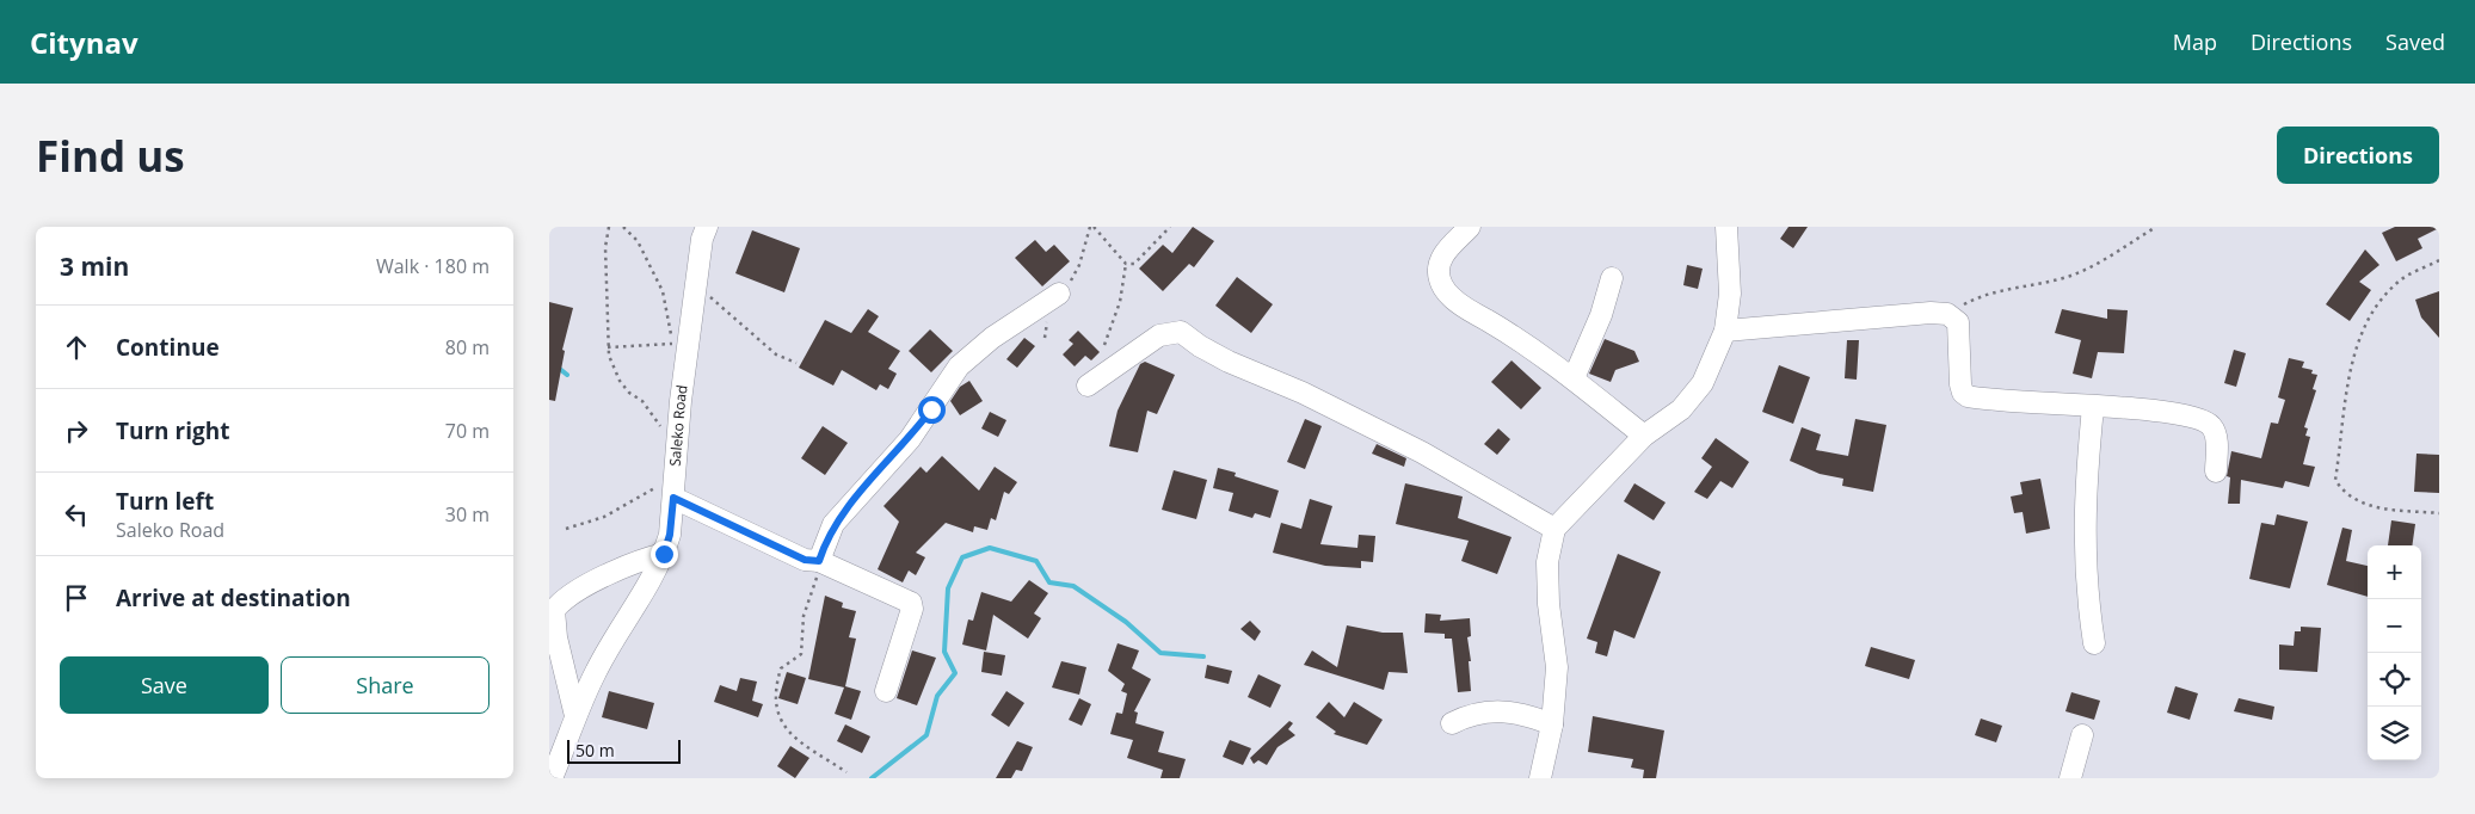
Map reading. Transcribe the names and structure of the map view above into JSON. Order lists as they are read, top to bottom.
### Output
{
  "streets": {
    "street": ["Saleko Road"]
  },
  "scale_bar": "50 m",
  "page": {
    "header": "Citynav",
    "nav": ["Map", "Directions", "Saved"],
    "buttons": [
      "Directions",
      ["Save", "Share"]
    ],
    "title": "Find us",
    "heading": ["3 min", "Walk · 180 m"],
    "list": [
      ["Continue", "80 m"],
      ["Turn right", "70 m"],
      ["Turn left", "Saleko Road", "30 m"],
      "Arrive at destination"
    ],
    "map_buttons": ["+", "−"],
    "scale": "50 m"
  }
}
